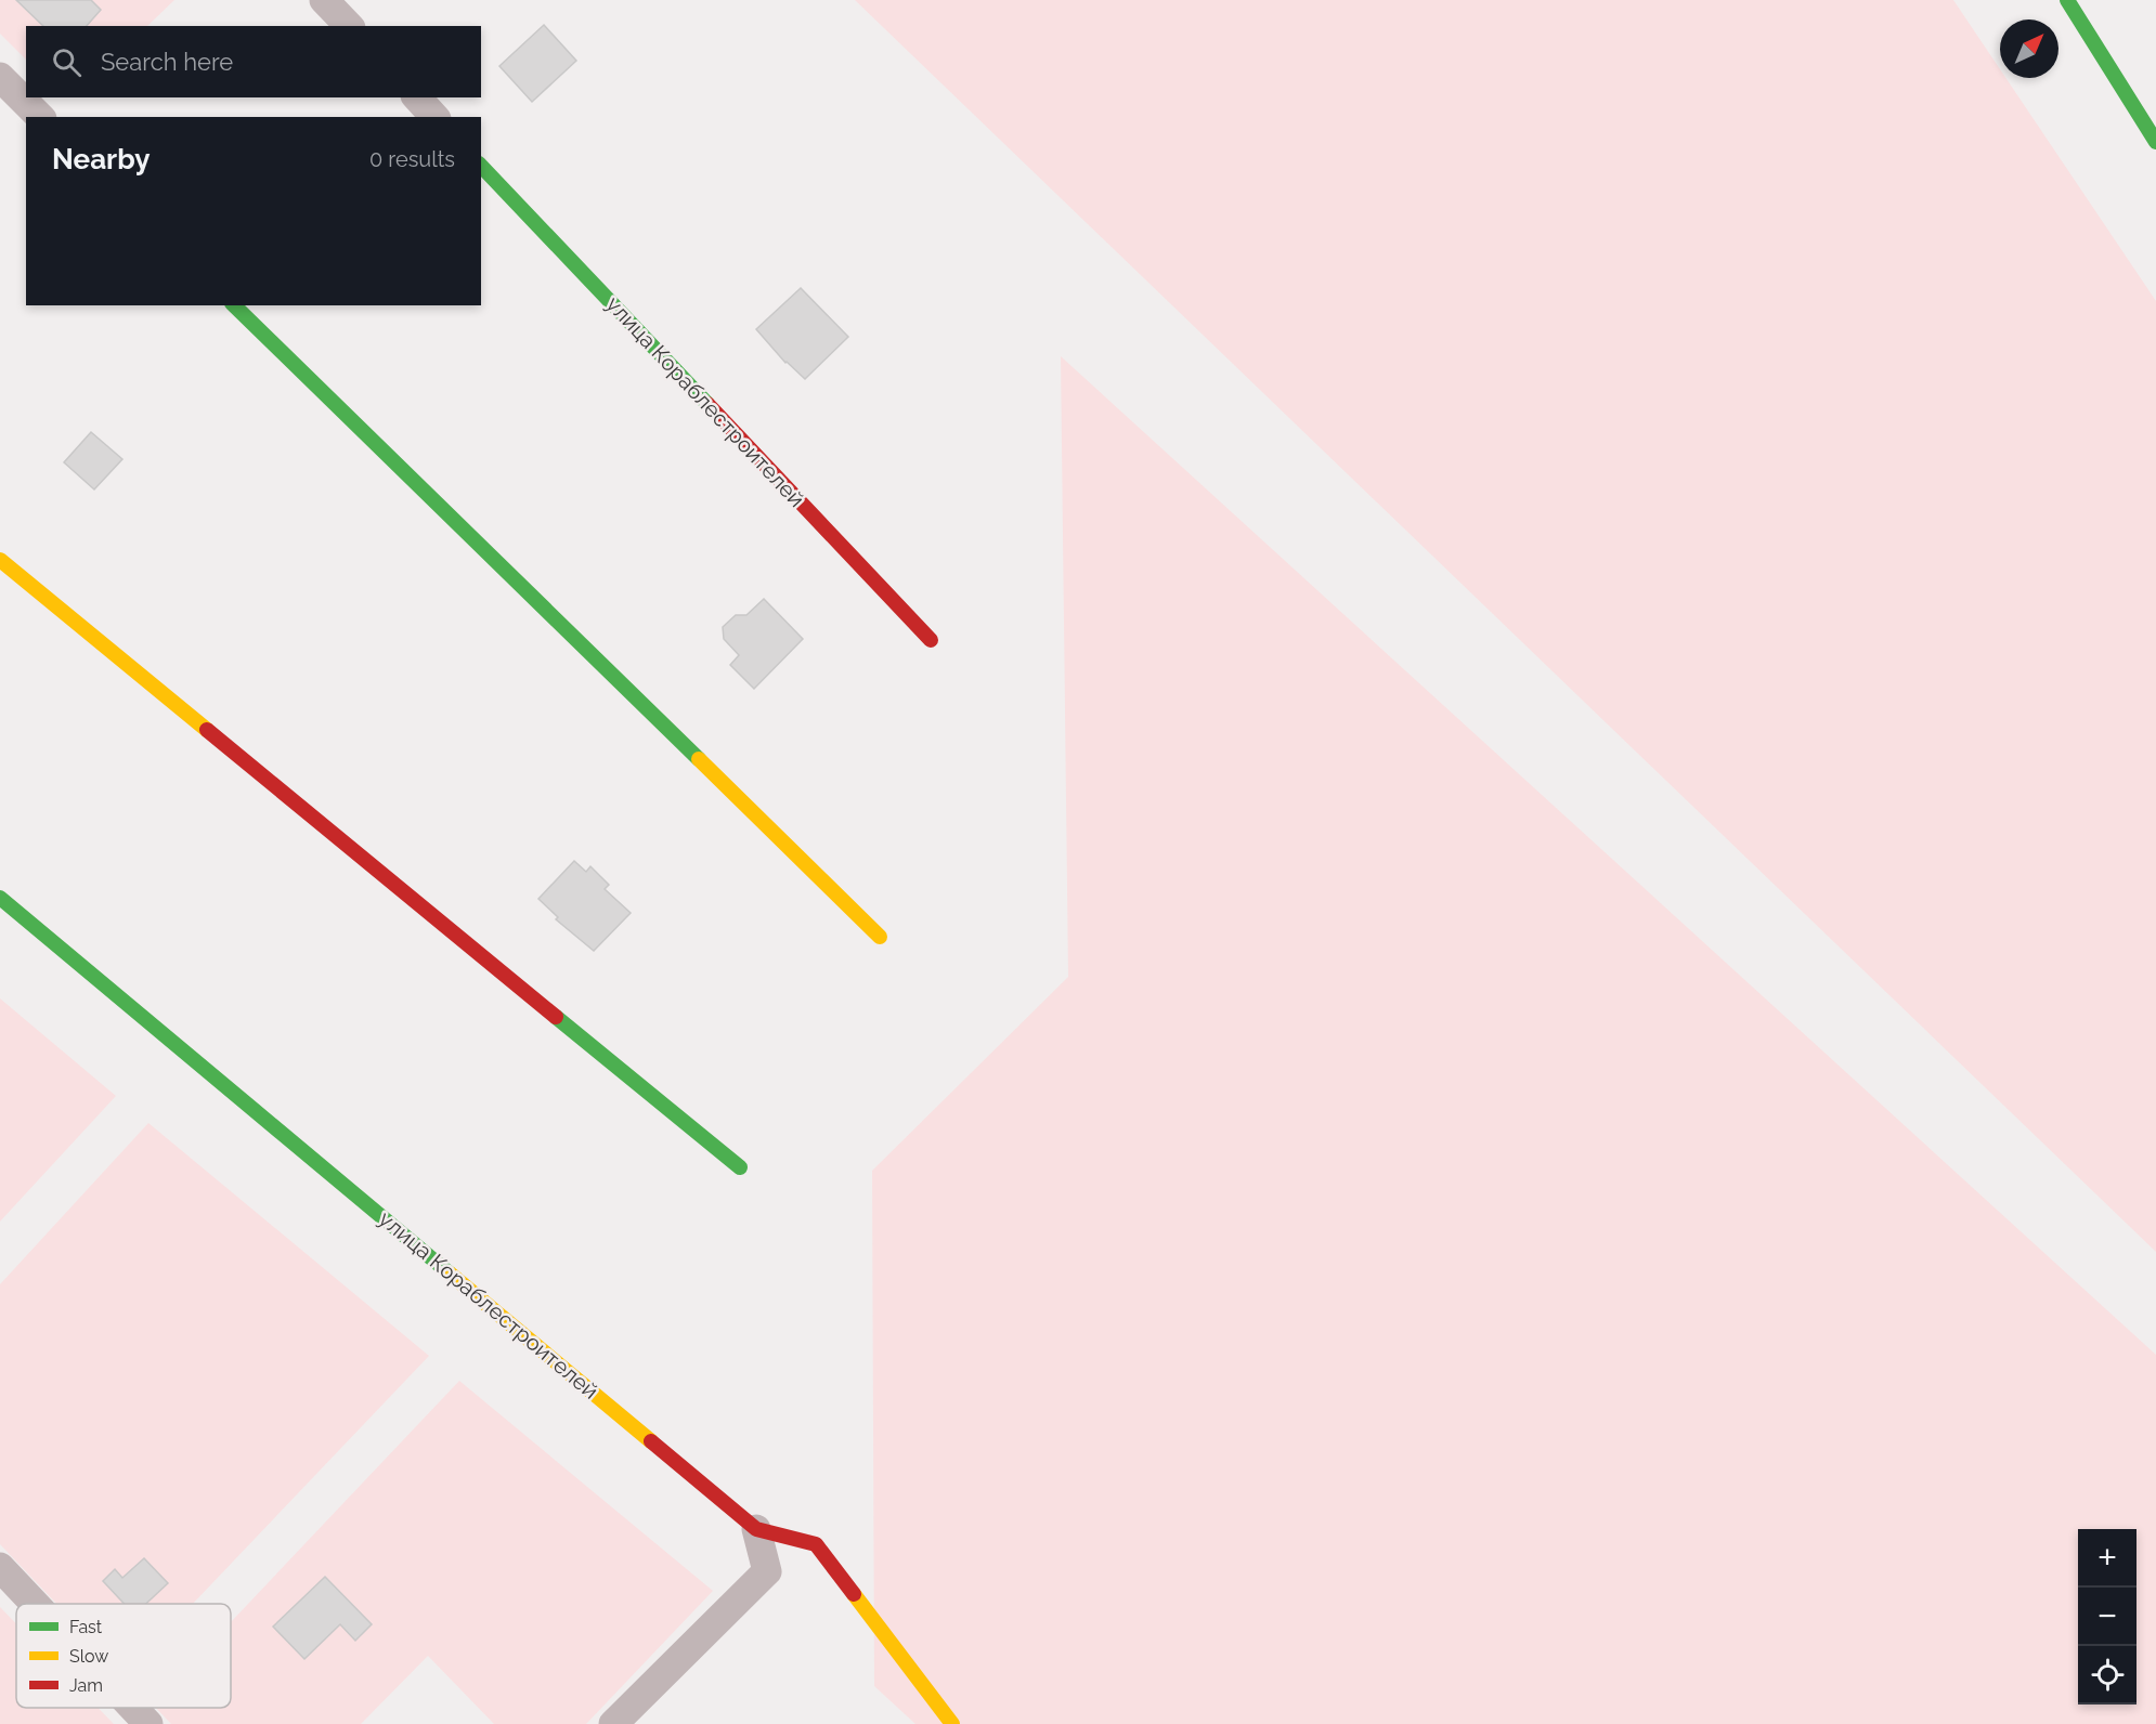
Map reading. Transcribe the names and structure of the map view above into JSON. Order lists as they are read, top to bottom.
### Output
{
  "streets": {
    "main road": ["улица Кораблестроителей"]
  },
  "legend": ["Fast", "Slow", "Jam"],
  "north": "top right",
  "page": {
    "search": "Search here",
    "heading": ["Nearby", "0 results"],
    "map_buttons": ["+", "−"]
  }
}
